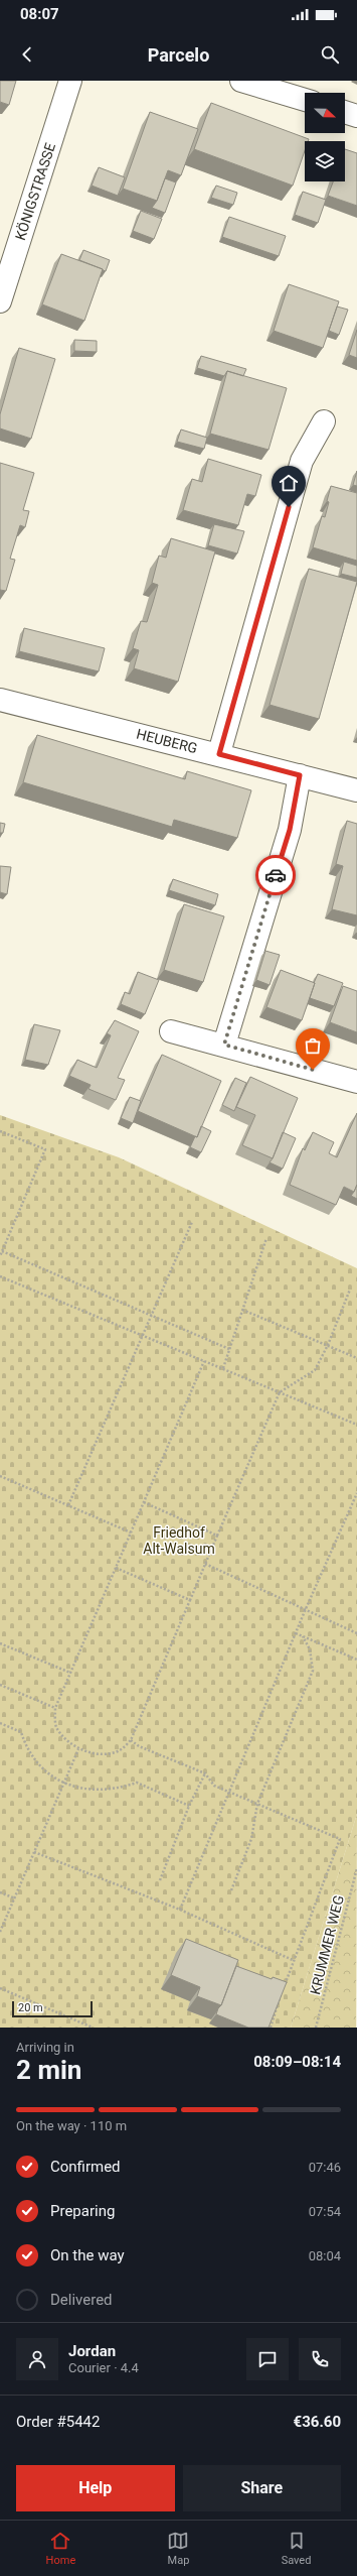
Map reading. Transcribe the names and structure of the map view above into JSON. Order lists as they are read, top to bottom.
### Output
{
  "streets": {
    "street": ["KÖNIGSTRASSE", "HEUBERG"],
    "path": ["KRUMMER WEG"]
  },
  "parks": ["Friedhof Alt-Walsum"],
  "scale_bar": "20 m",
  "north": "right",
  "page": {
    "status": "08:07",
    "header": "Parcelo",
    "scale": "20 m",
    "heading": ["2 min", "Arriving in", "08:09–08:14"],
    "panel": [
      "Jordan",
      "Courier · 4.4",
      "Order #5442",
      "€36.60"
    ],
    "bar": "On the way · 110 m",
    "list": [
      ["Confirmed", "07:46"],
      ["Preparing", "07:54"],
      ["On the way", "08:04"],
      "Delivered"
    ],
    "buttons": ["Help", "Share"],
    "tabs": ["Home", "Map", "Saved"]
  }
}
